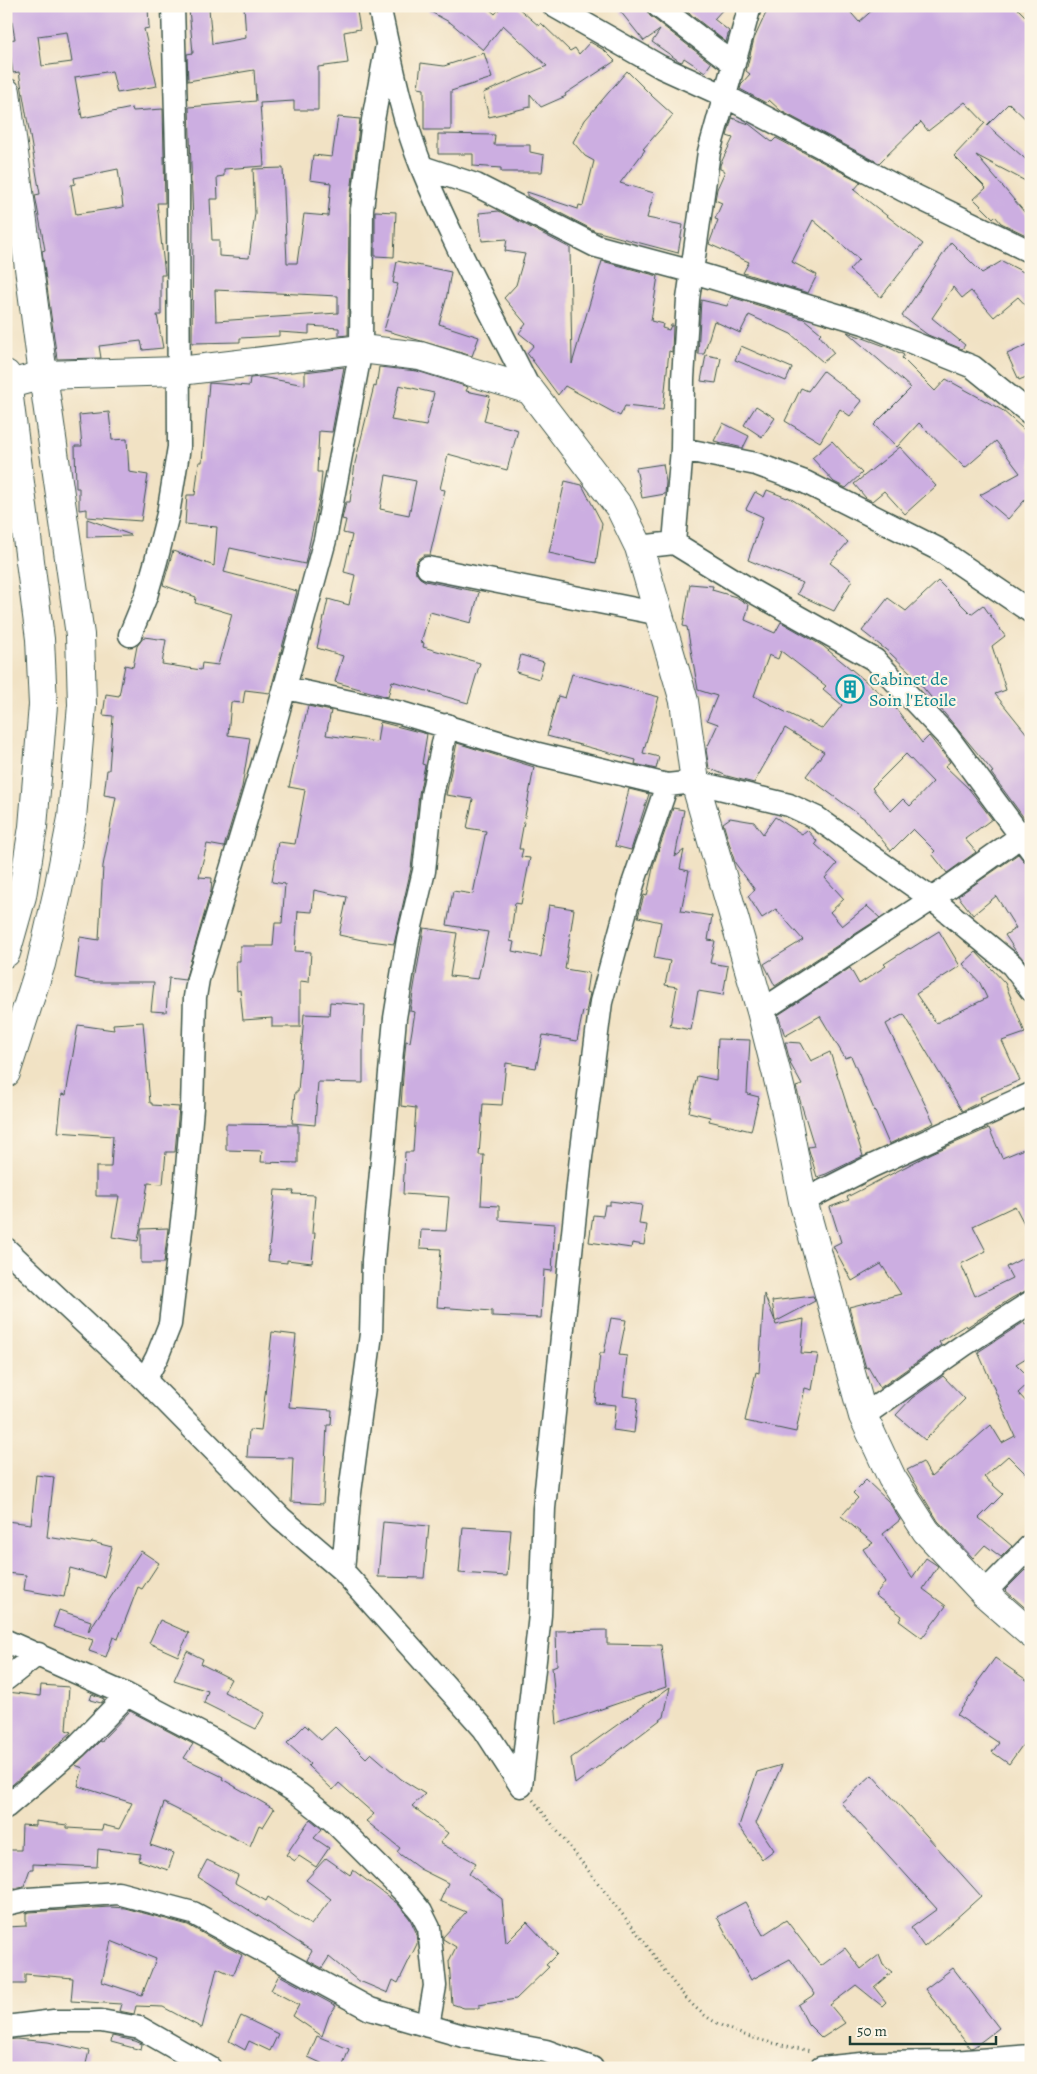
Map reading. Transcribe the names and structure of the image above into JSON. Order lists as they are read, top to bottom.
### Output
{
  "places": {
    "building": ["Cabinet de Soin l'Etoile"]
  },
  "scale_bar": "50 m"
}
